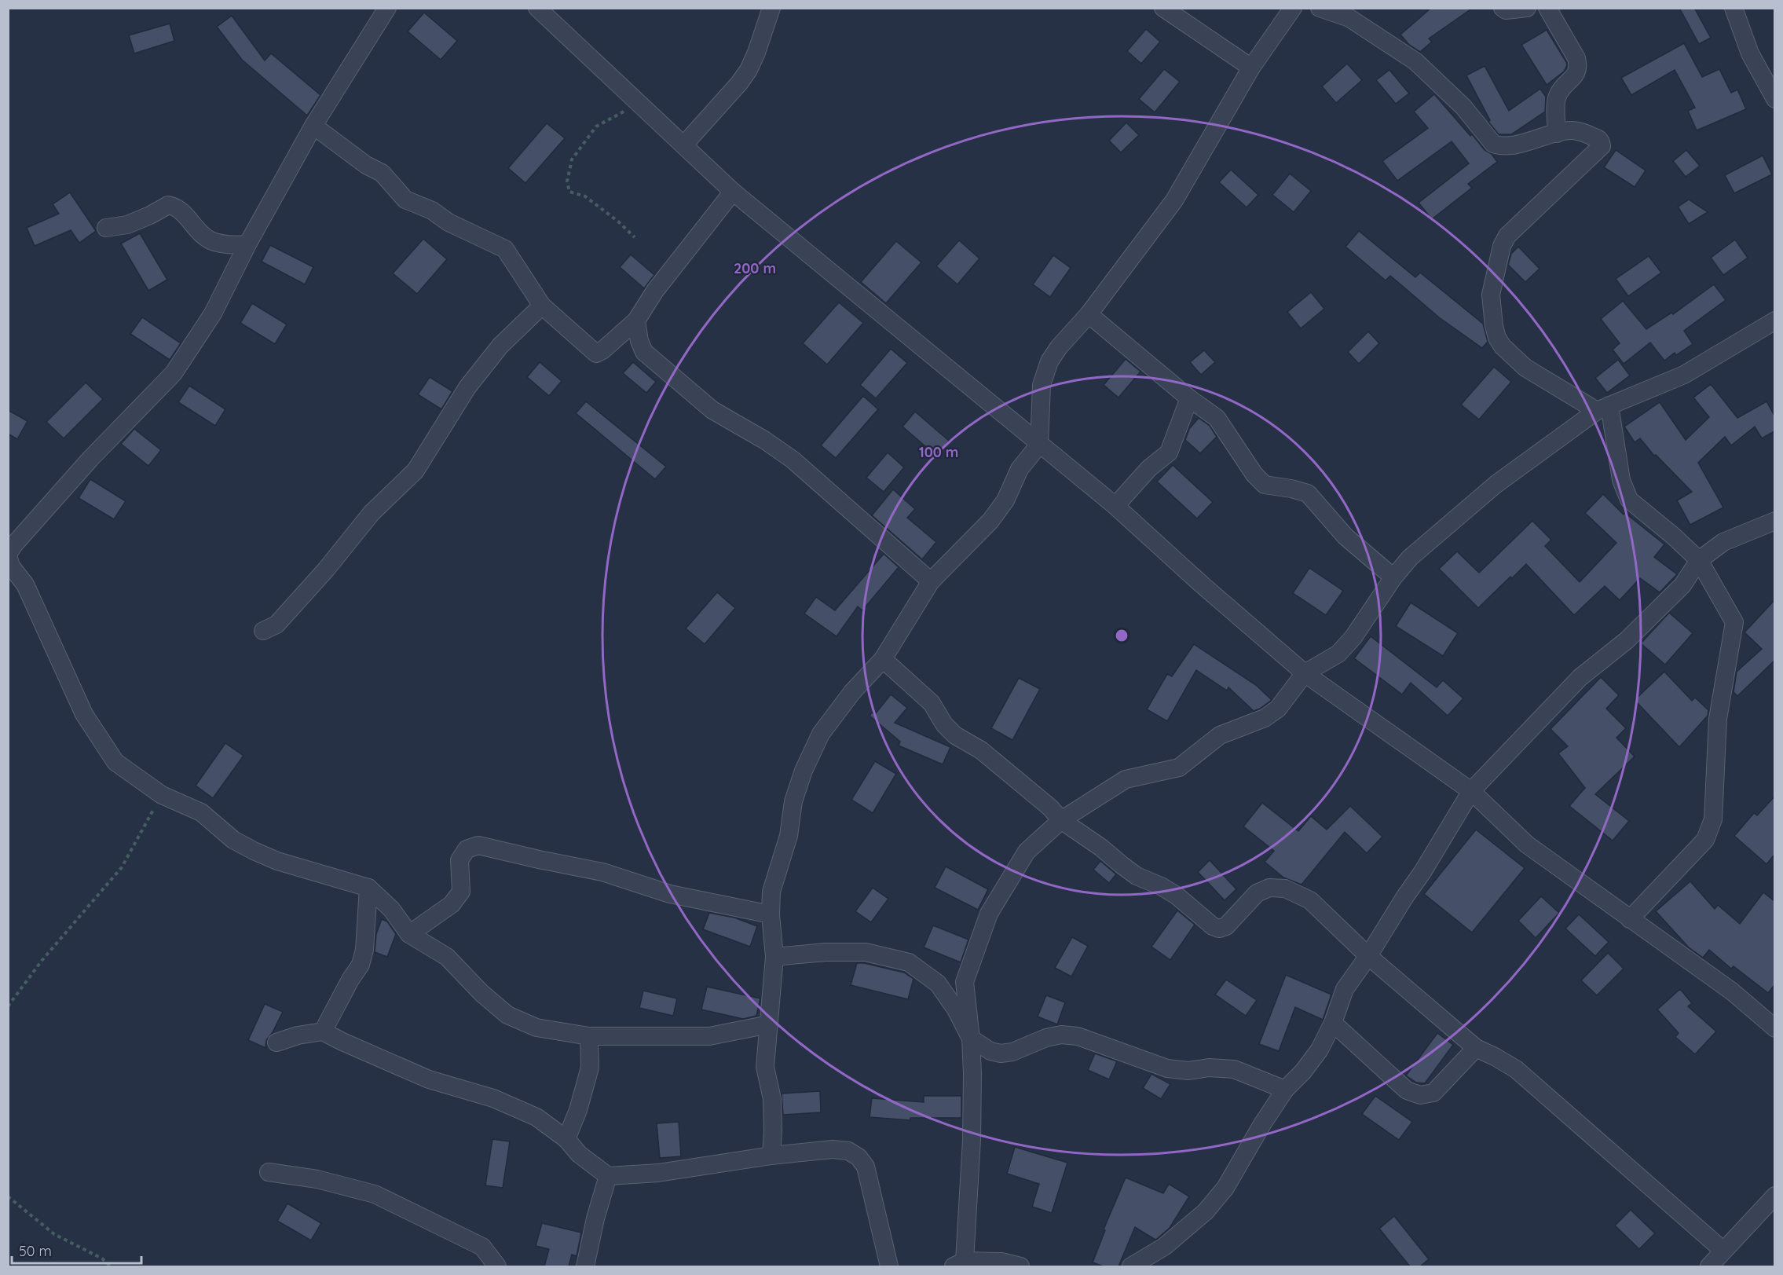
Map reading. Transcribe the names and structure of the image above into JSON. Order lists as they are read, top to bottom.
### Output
{
  "scale_bar": "50 m",
  "rings": ["200 m", "100 m"]
}
